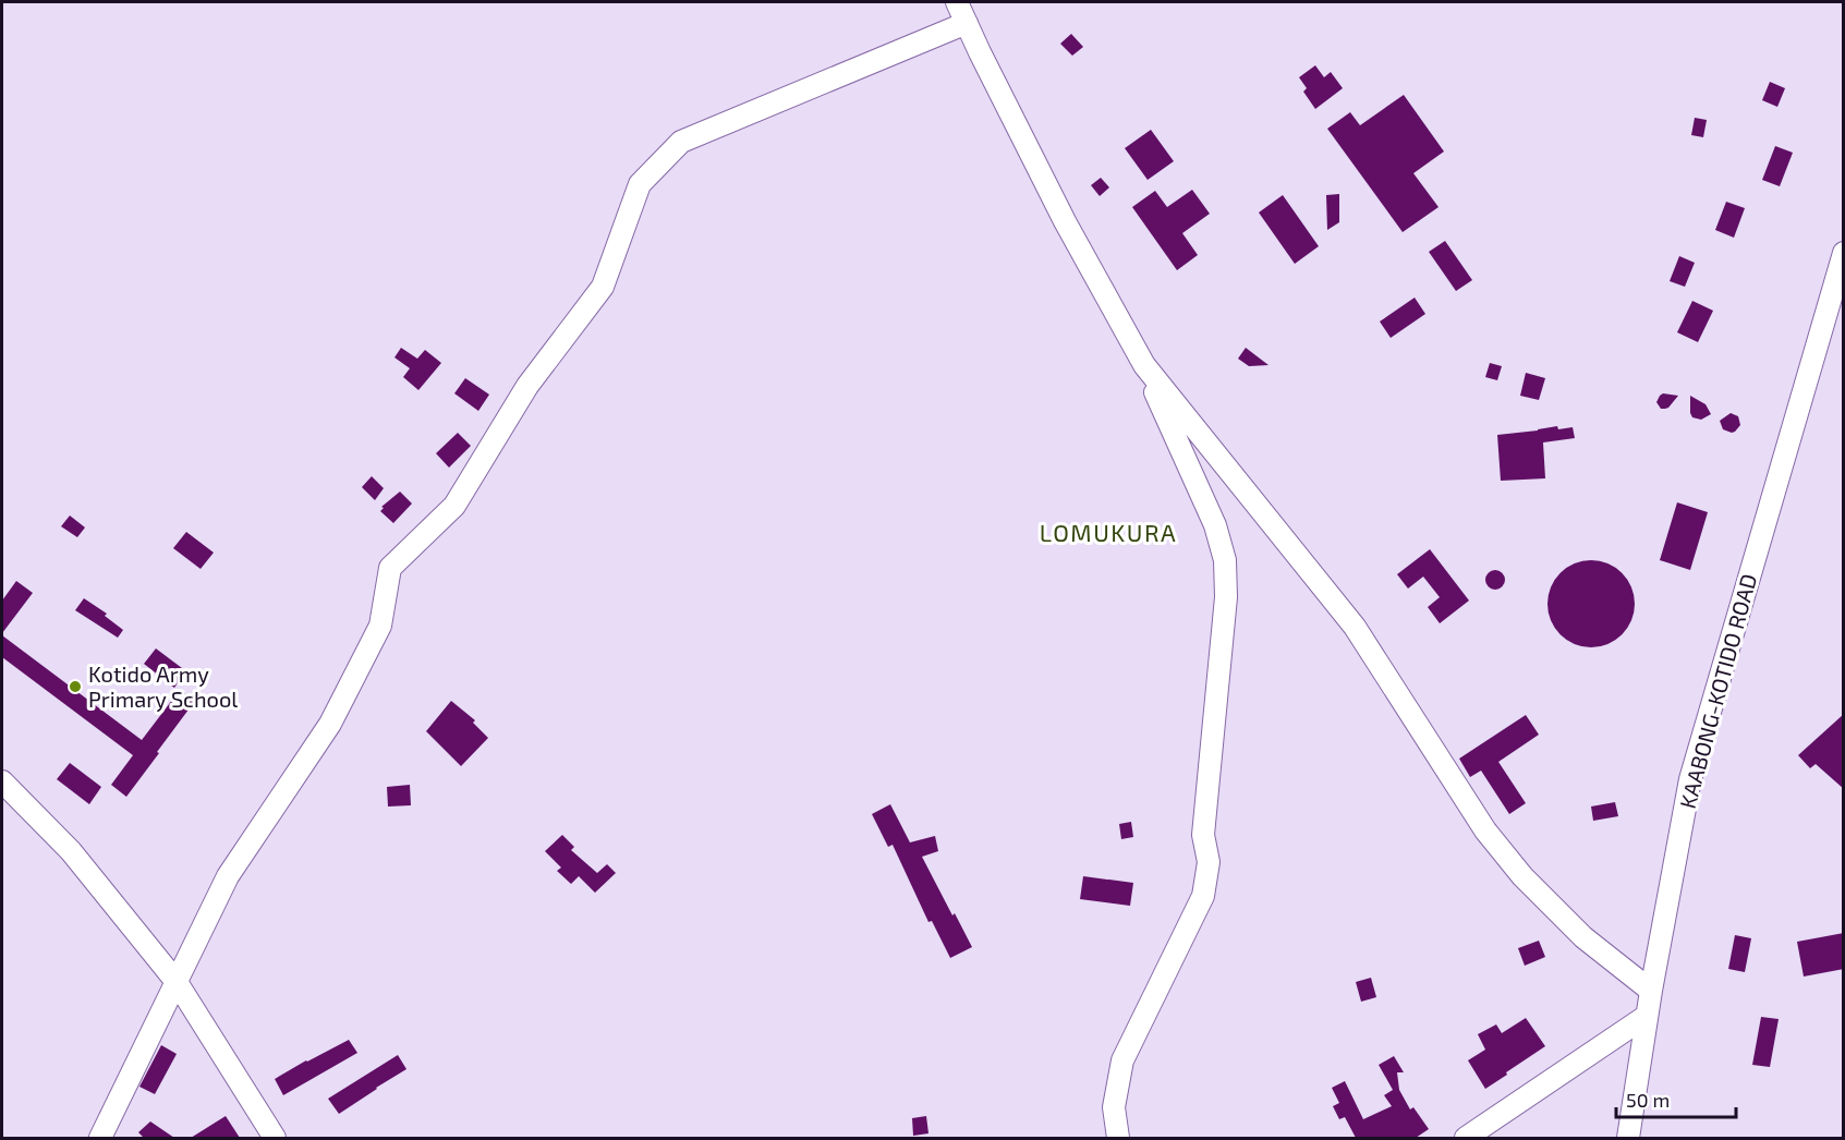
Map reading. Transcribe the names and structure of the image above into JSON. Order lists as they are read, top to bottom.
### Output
{
  "streets": {
    "street": ["KAABONG-KOTIDO ROAD"]
  },
  "districts": ["LOMUKURA"],
  "places": ["Kotido Army Primary School"],
  "scale_bar": "50 m"
}
